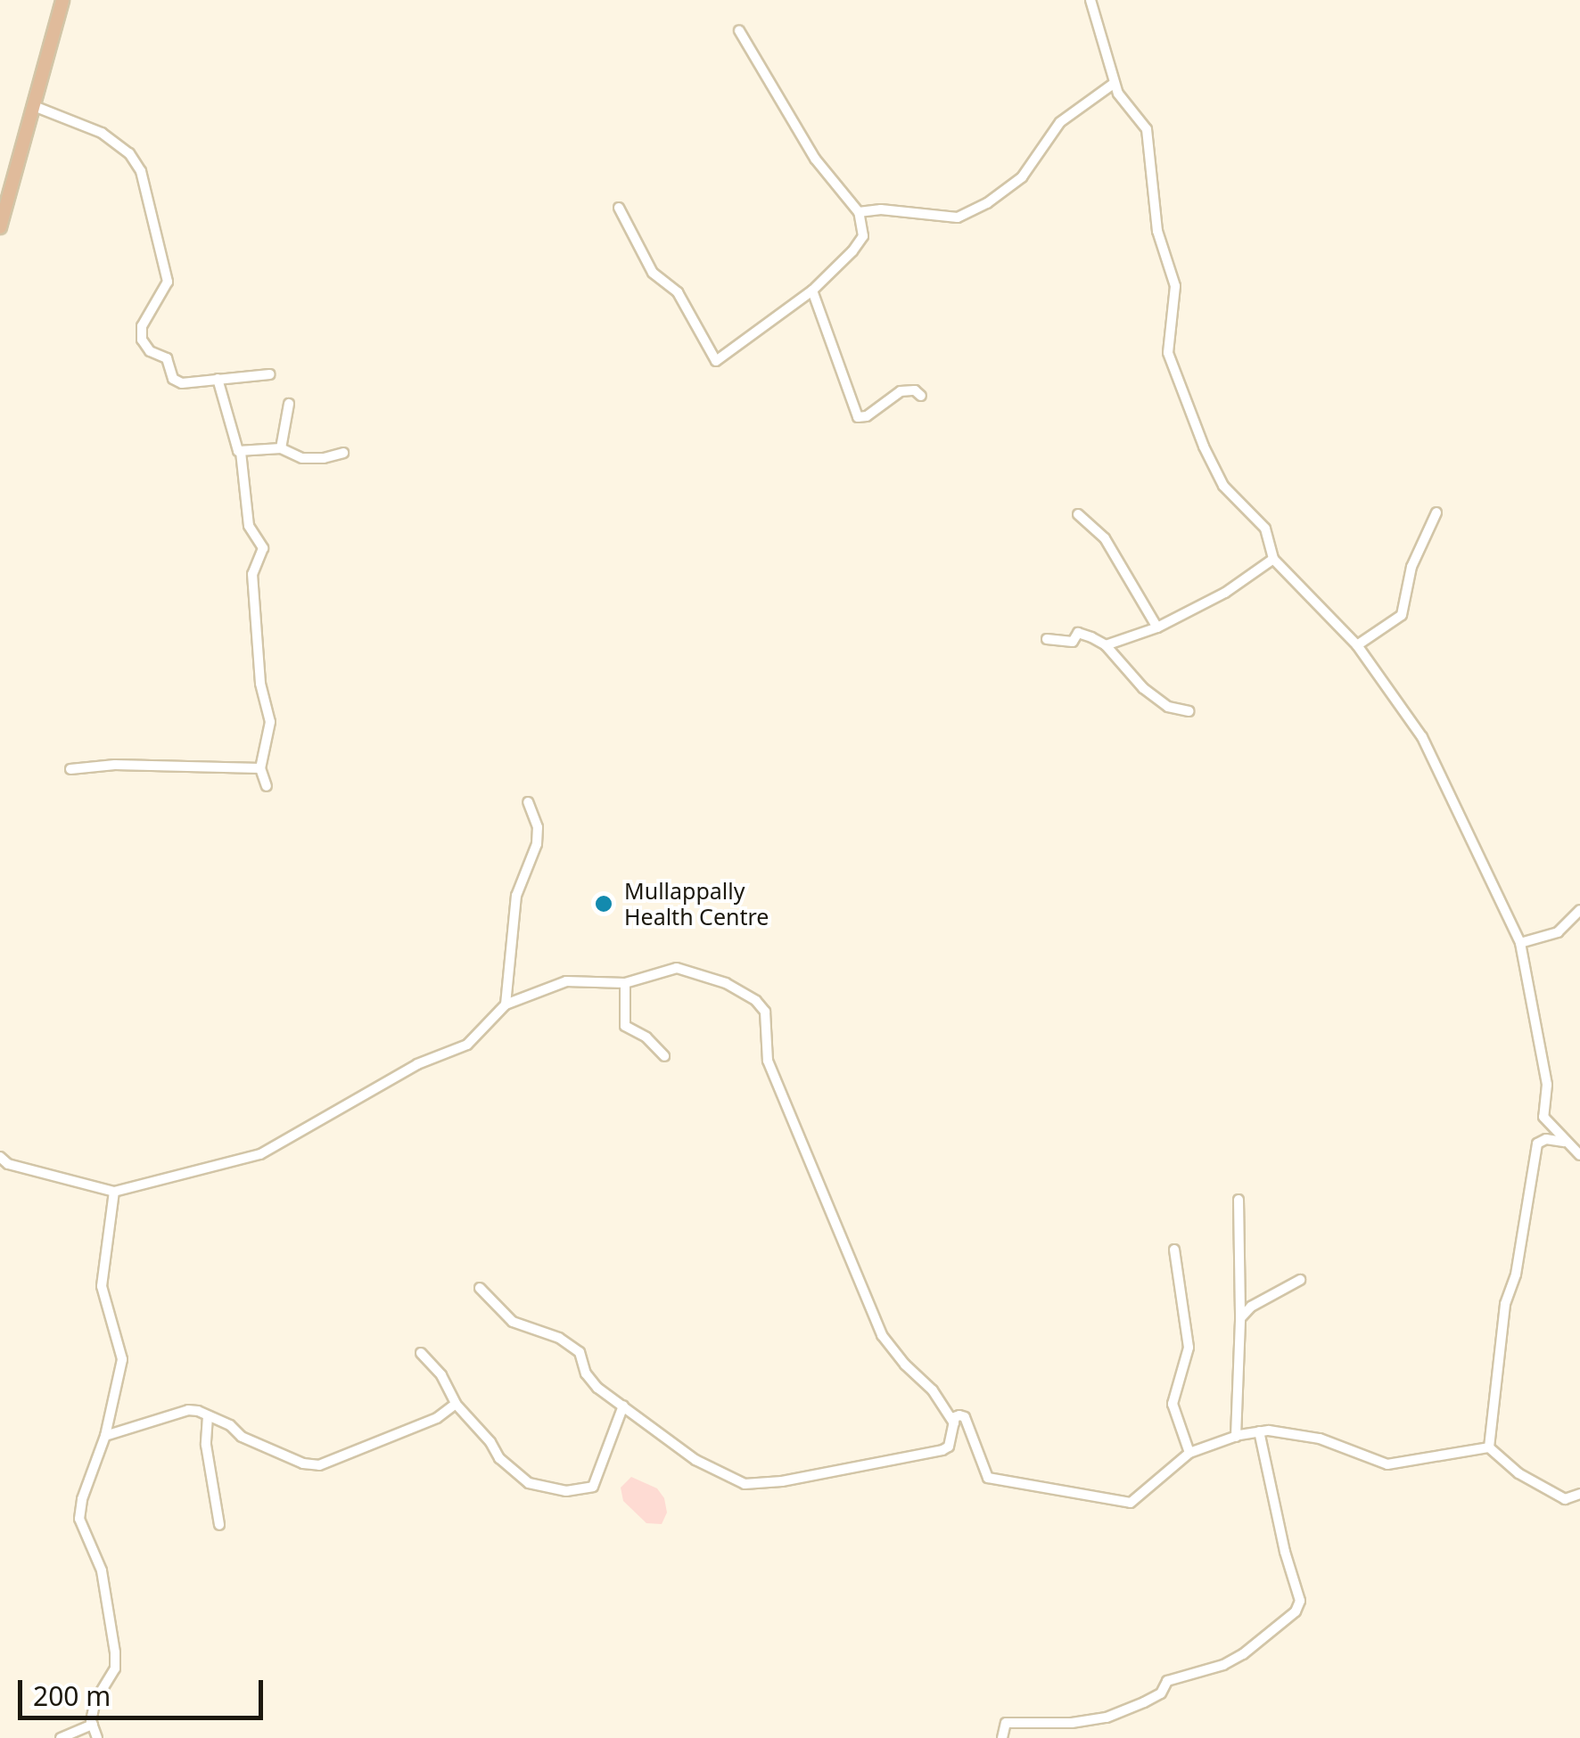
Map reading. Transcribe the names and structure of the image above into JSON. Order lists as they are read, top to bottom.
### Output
{
  "places": ["Mullappally Health Centre"],
  "scale_bar": "200 m"
}
